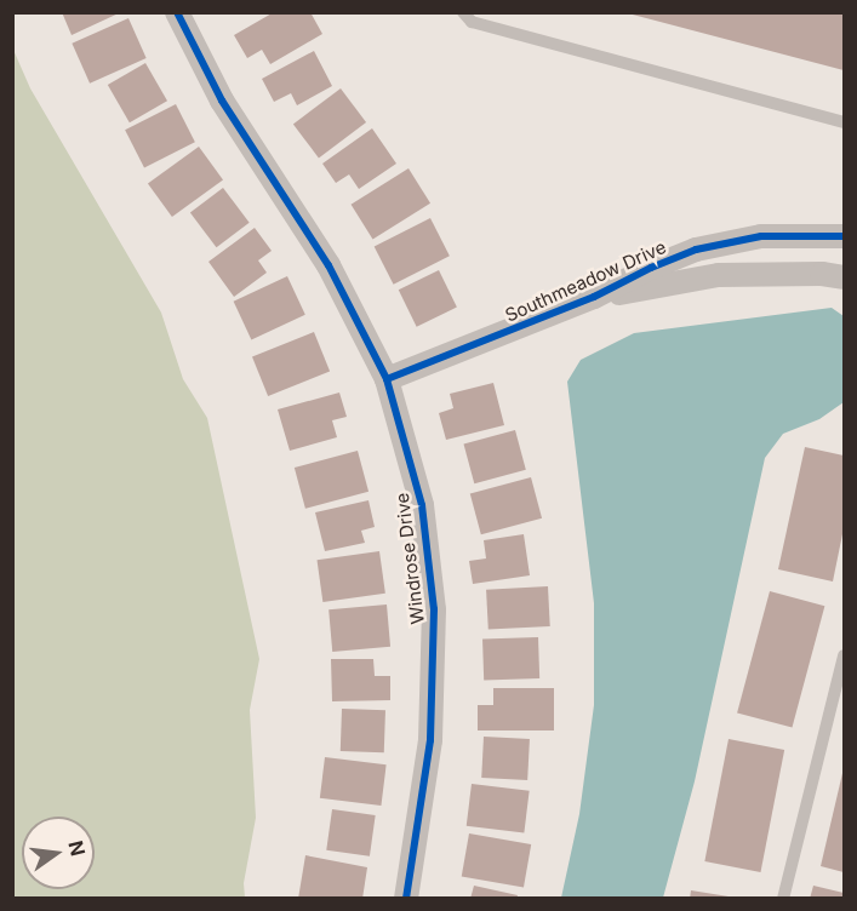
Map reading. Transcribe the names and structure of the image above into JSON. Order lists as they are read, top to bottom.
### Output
{
  "streets": {
    "street": ["Southmeadow Drive", "Windrose Drive"]
  },
  "crossings": [
    ["Southmeadow Drive", "Windrose Drive"]
  ],
  "north": "right"
}
